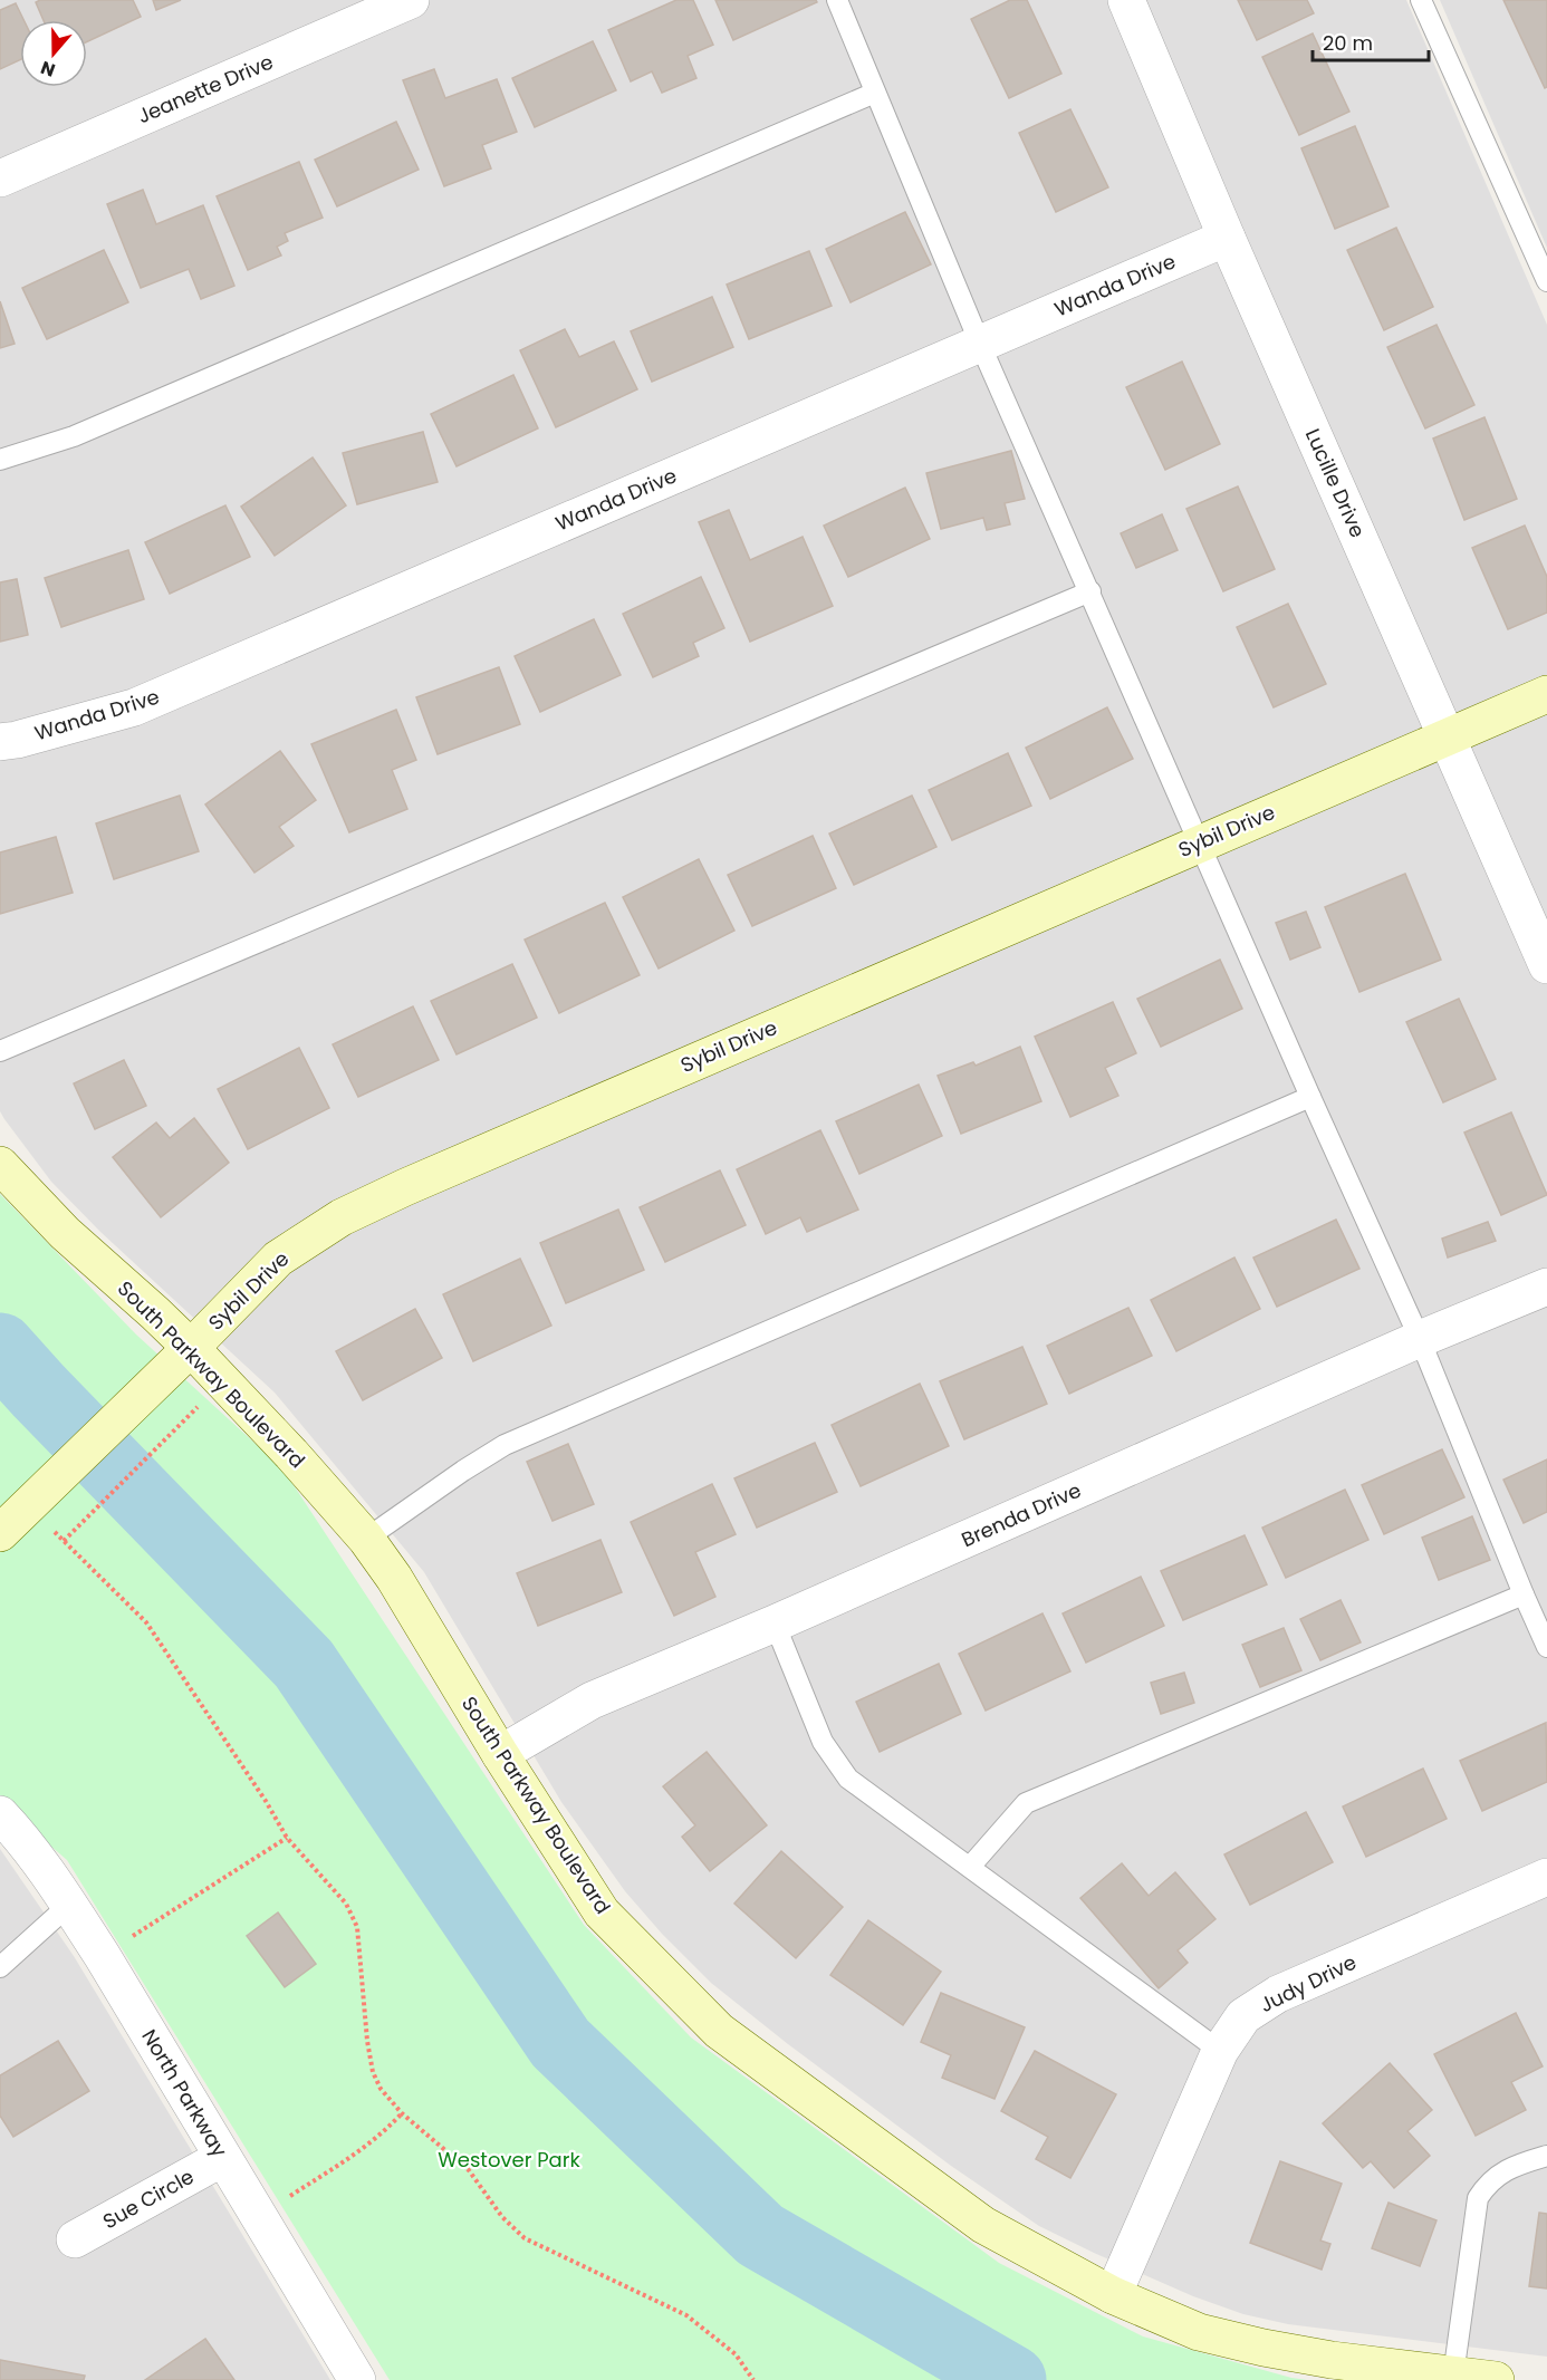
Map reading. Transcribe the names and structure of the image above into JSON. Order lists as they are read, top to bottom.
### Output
{
  "streets": {
    "street": [
      "Jeanette Drive",
      "Wanda Drive",
      "Lucille Drive",
      "Sybil Drive",
      "South Parkway Boulevard",
      "Brenda Drive",
      "Judy Drive",
      "North Parkway",
      "Sue Circle"
    ]
  },
  "crossings": [
    ["Wanda Drive", "Lucille Drive"],
    ["Lucille Drive", "Sybil Drive"],
    ["Sybil Drive", "South Parkway Boulevard"],
    ["South Parkway Boulevard", "Brenda Drive"],
    ["South Parkway Boulevard", "Judy Drive"],
    ["North Parkway", "Sue Circle"]
  ],
  "parks": ["Westover Park"],
  "scale_bar": "20 m",
  "north": "bottom"
}
